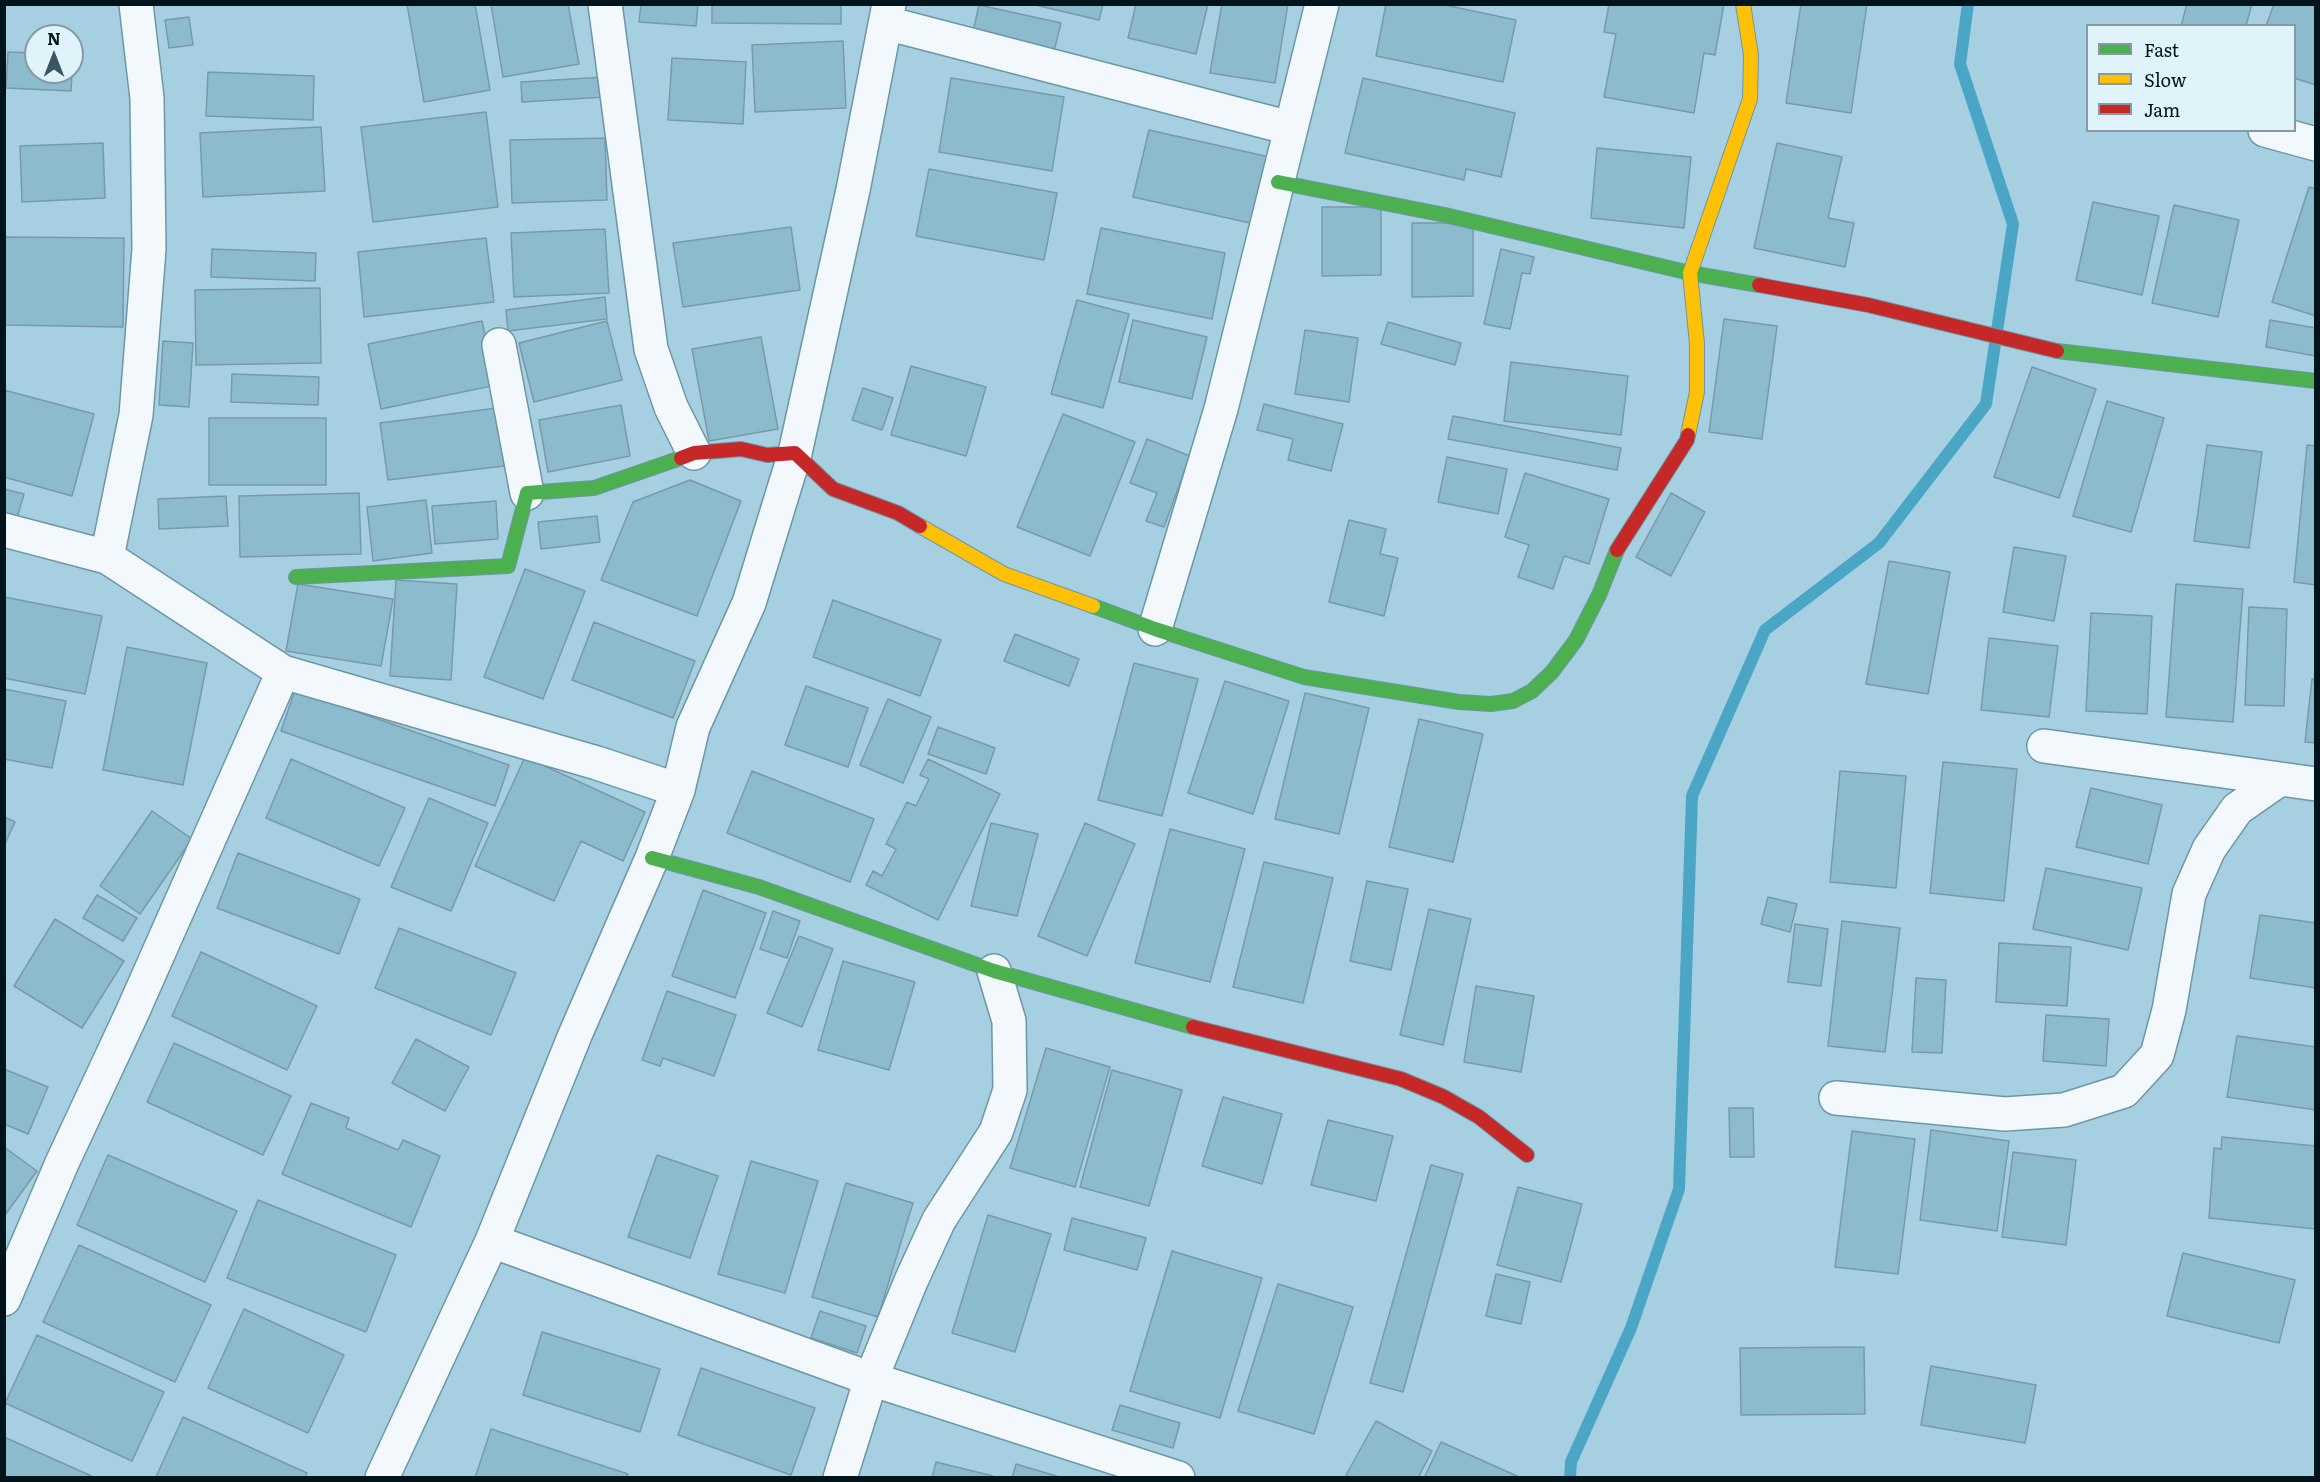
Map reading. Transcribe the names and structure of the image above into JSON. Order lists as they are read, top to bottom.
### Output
{
  "legend": ["Fast", "Slow", "Jam"],
  "north": "top"
}
